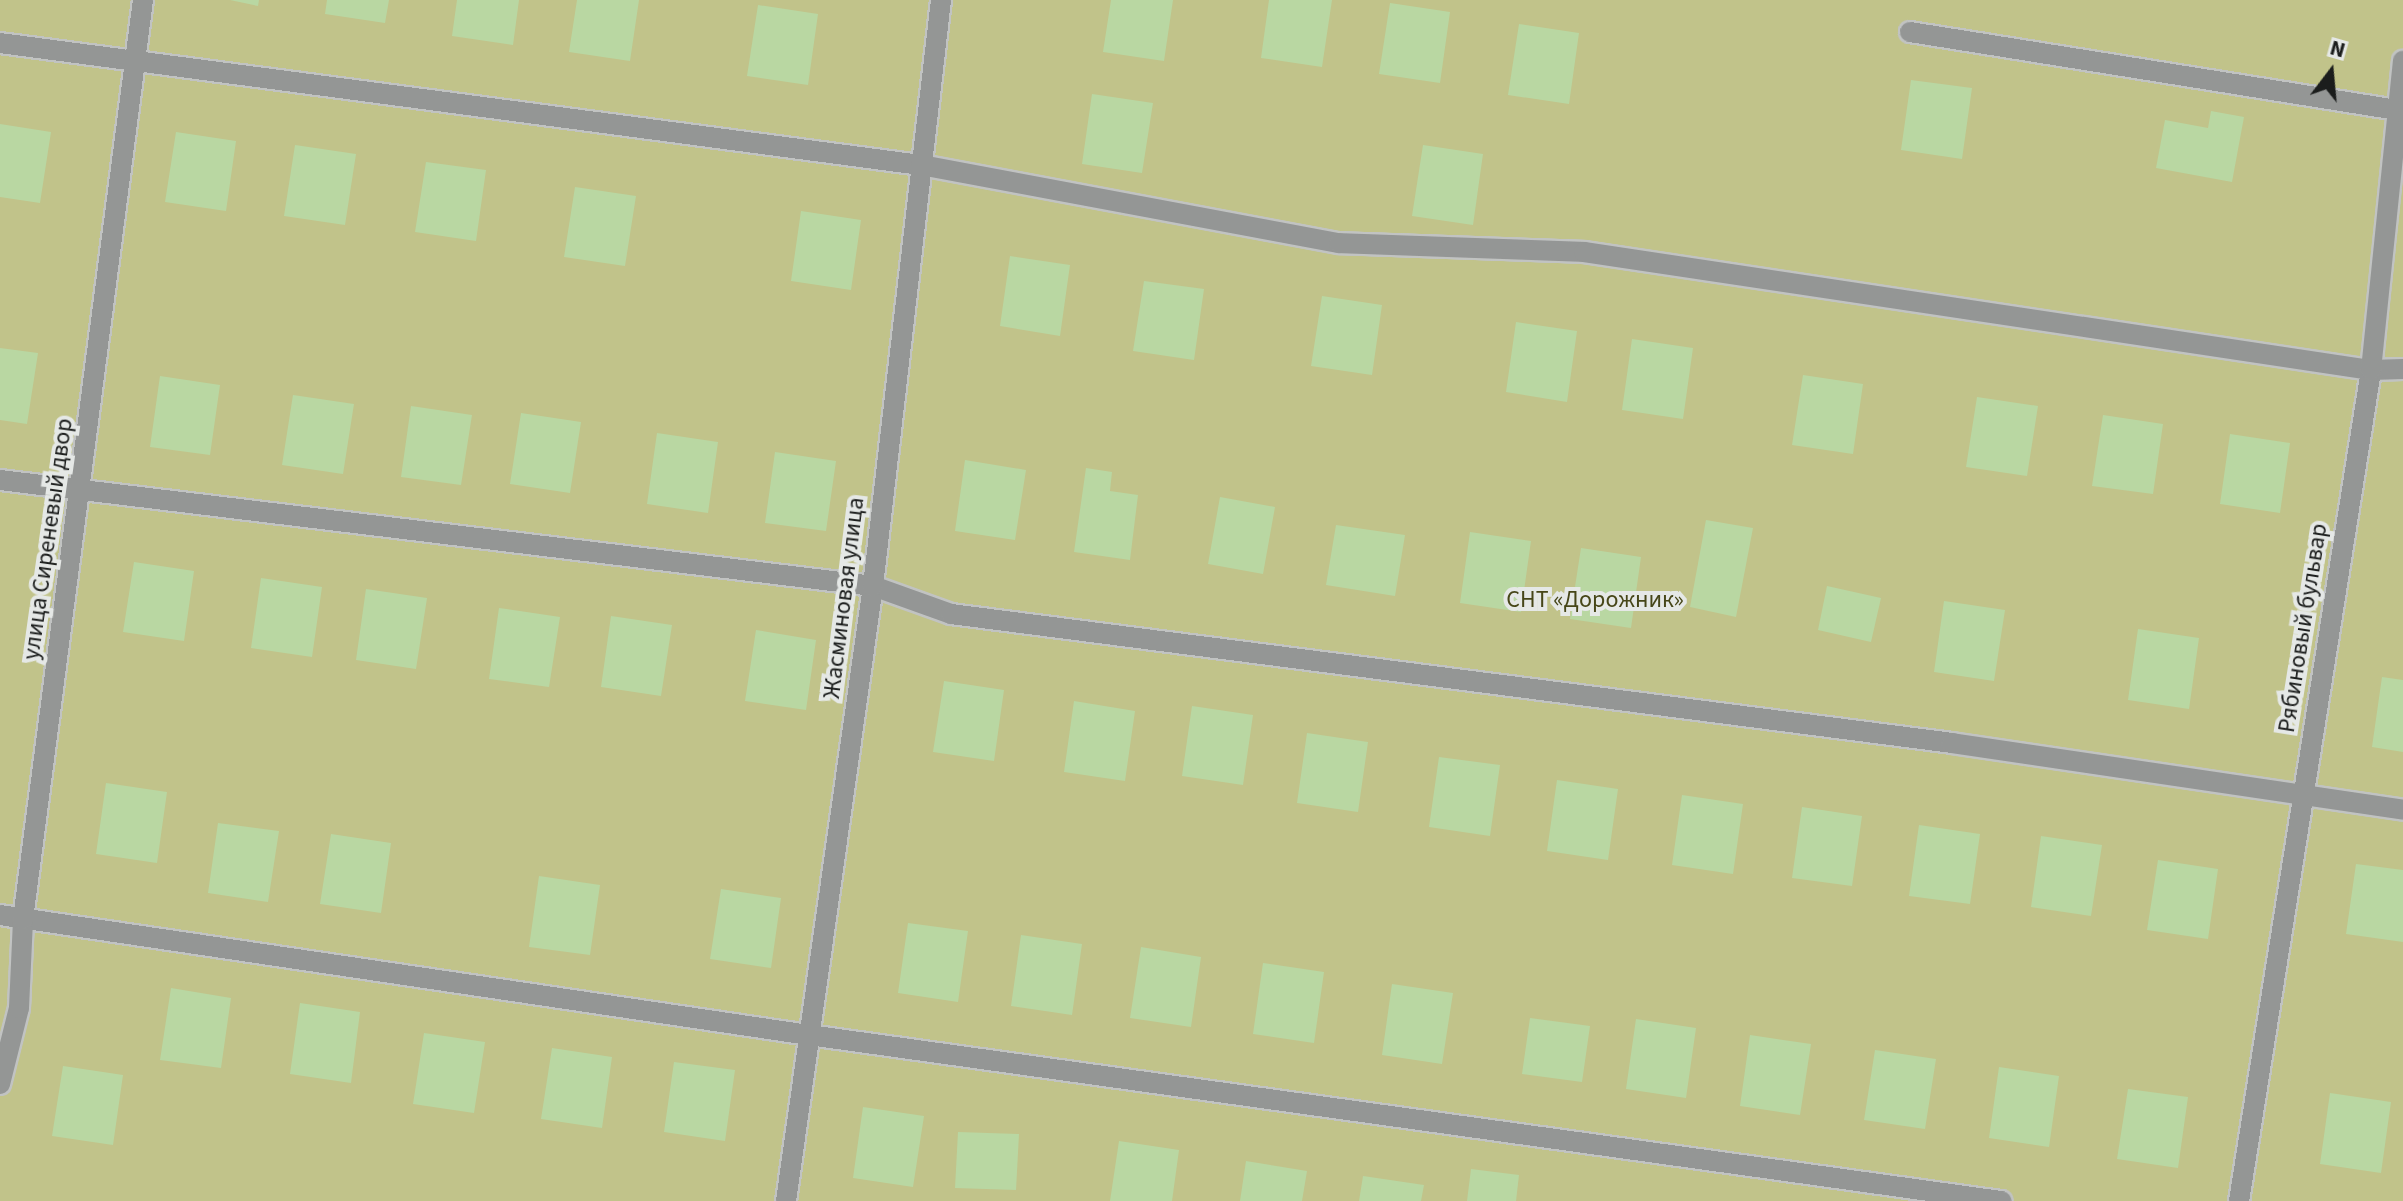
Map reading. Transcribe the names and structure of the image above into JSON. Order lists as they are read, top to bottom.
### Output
{
  "streets": {
    "street": ["улица Сиреневый двор", "Жасминовая улица", "Рябиновый бульвар"]
  },
  "parks": ["СНТ «Дорожник»"],
  "north": "top"
}
